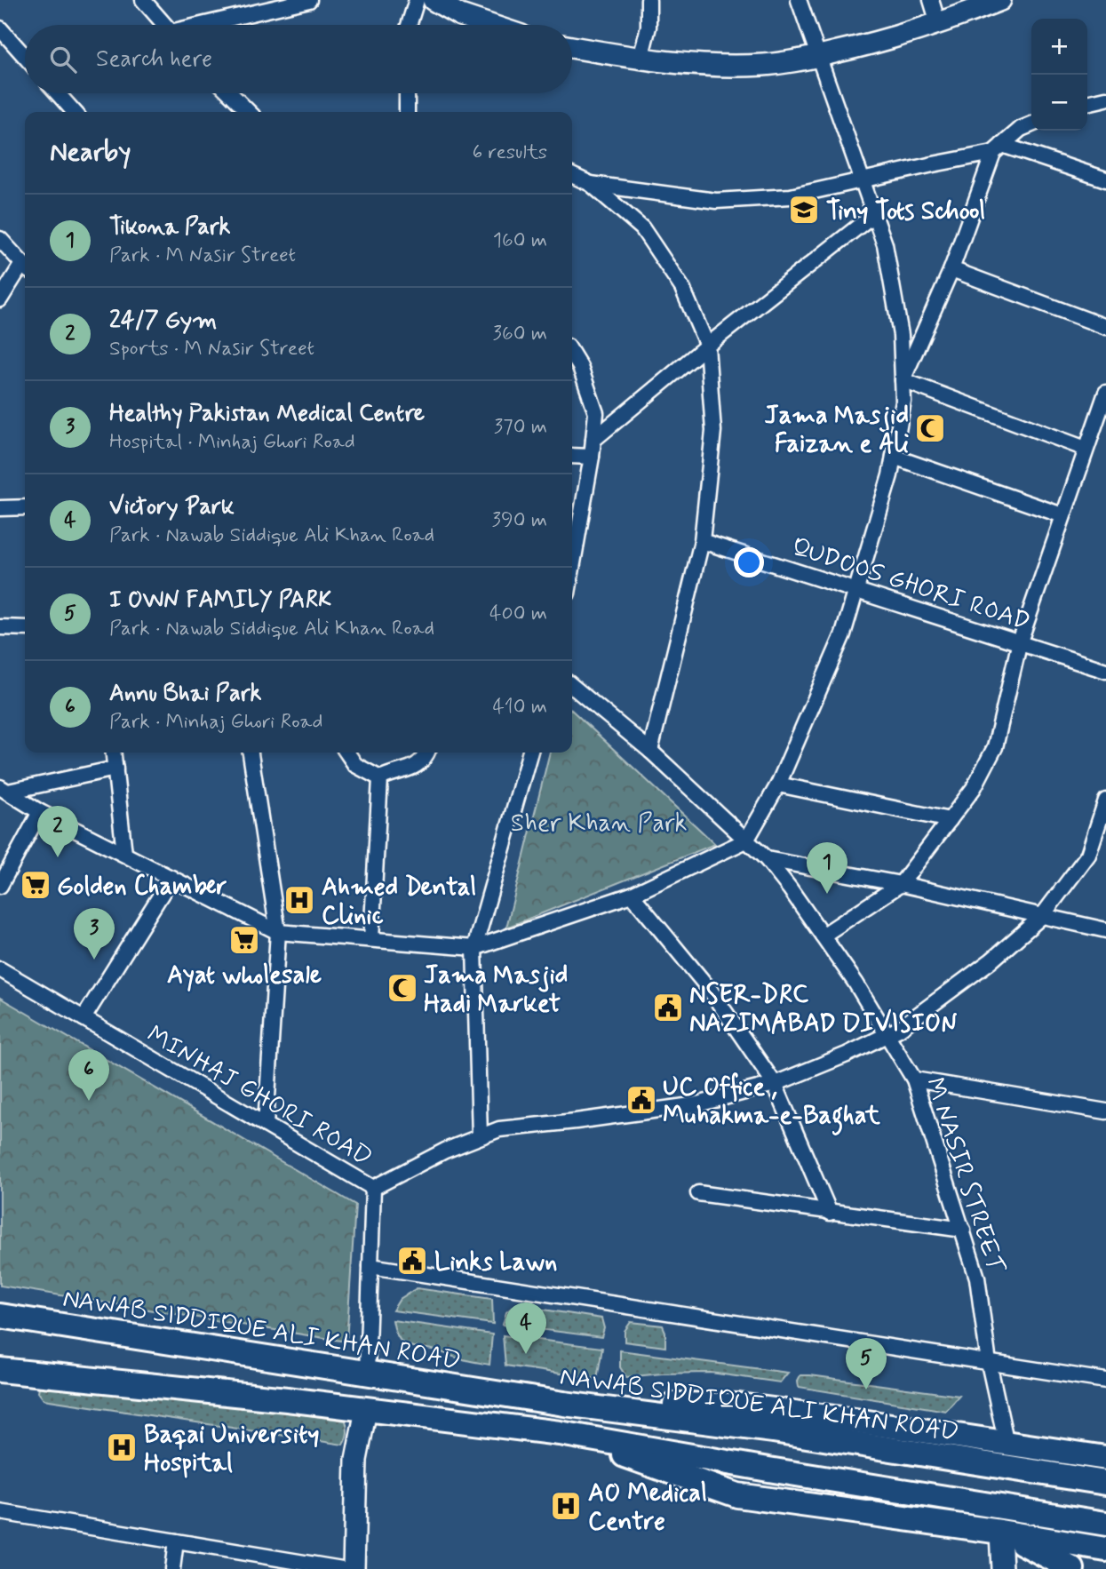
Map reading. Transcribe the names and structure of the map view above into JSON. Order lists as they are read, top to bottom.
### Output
{
  "streets": {
    "main road": ["NAWAB SIDDIQUE ALI KHAN ROAD"],
    "street": ["QUDOOS GHORI ROAD", "MINHAJ GHORI ROAD", "M NASIR STREET"]
  },
  "crossings": [
    ["MINHAJ GHORI ROAD", "M NASIR STREET"]
  ],
  "parks": ["Sher Khan Park"],
  "places": {
    "school or university": ["Tiny Tots School"],
    "mosque": ["Jama Masjid Faizan e Ali", "Jama Masjid Hadi Market"],
    "supermarket": ["Golden Chamber", "Ayat wholesale"],
    "hospital": ["Ahmed Dental Clinic", "Baqai University Hospital", "AO Medical Centre"],
    "public building": ["NSER-DRC NAZIMABAD DIVISION", "UC Office , Muhakma-e-Baghat", "Links Lawn"]
  },
  "page": {
    "map_buttons": ["+", "−"],
    "search": "Search here",
    "heading": ["Nearby", "6 results"],
    "list": [
      {
        "mark": "1",
        "name": "Tikona Park",
        "note": "Park · M Nasir Street",
        "value": "160 m"
      },
      {
        "mark": "2",
        "name": "24/7 Gym",
        "note": "Sports · M Nasir Street",
        "value": "360 m"
      },
      {
        "mark": "3",
        "name": "Healthy Pakistan Medical Centre",
        "note": "Hospital · Minhaj Ghori Road",
        "value": "370 m"
      },
      {
        "mark": "4",
        "name": "Victory Park",
        "note": "Park · Nawab Siddique Ali Khan Road",
        "value": "390 m"
      },
      {
        "mark": "5",
        "name": "I OWN FAMILY PARK",
        "note": "Park · Nawab Siddique Ali Khan Road",
        "value": "400 m"
      },
      {
        "mark": "6",
        "name": "Annu Bhai Park",
        "note": "Park · Minhaj Ghori Road",
        "value": "410 m"
      }
    ],
    "pins": [
      "2",
      "1",
      "3",
      "6",
      "4",
      "5"
    ]
  }
}
